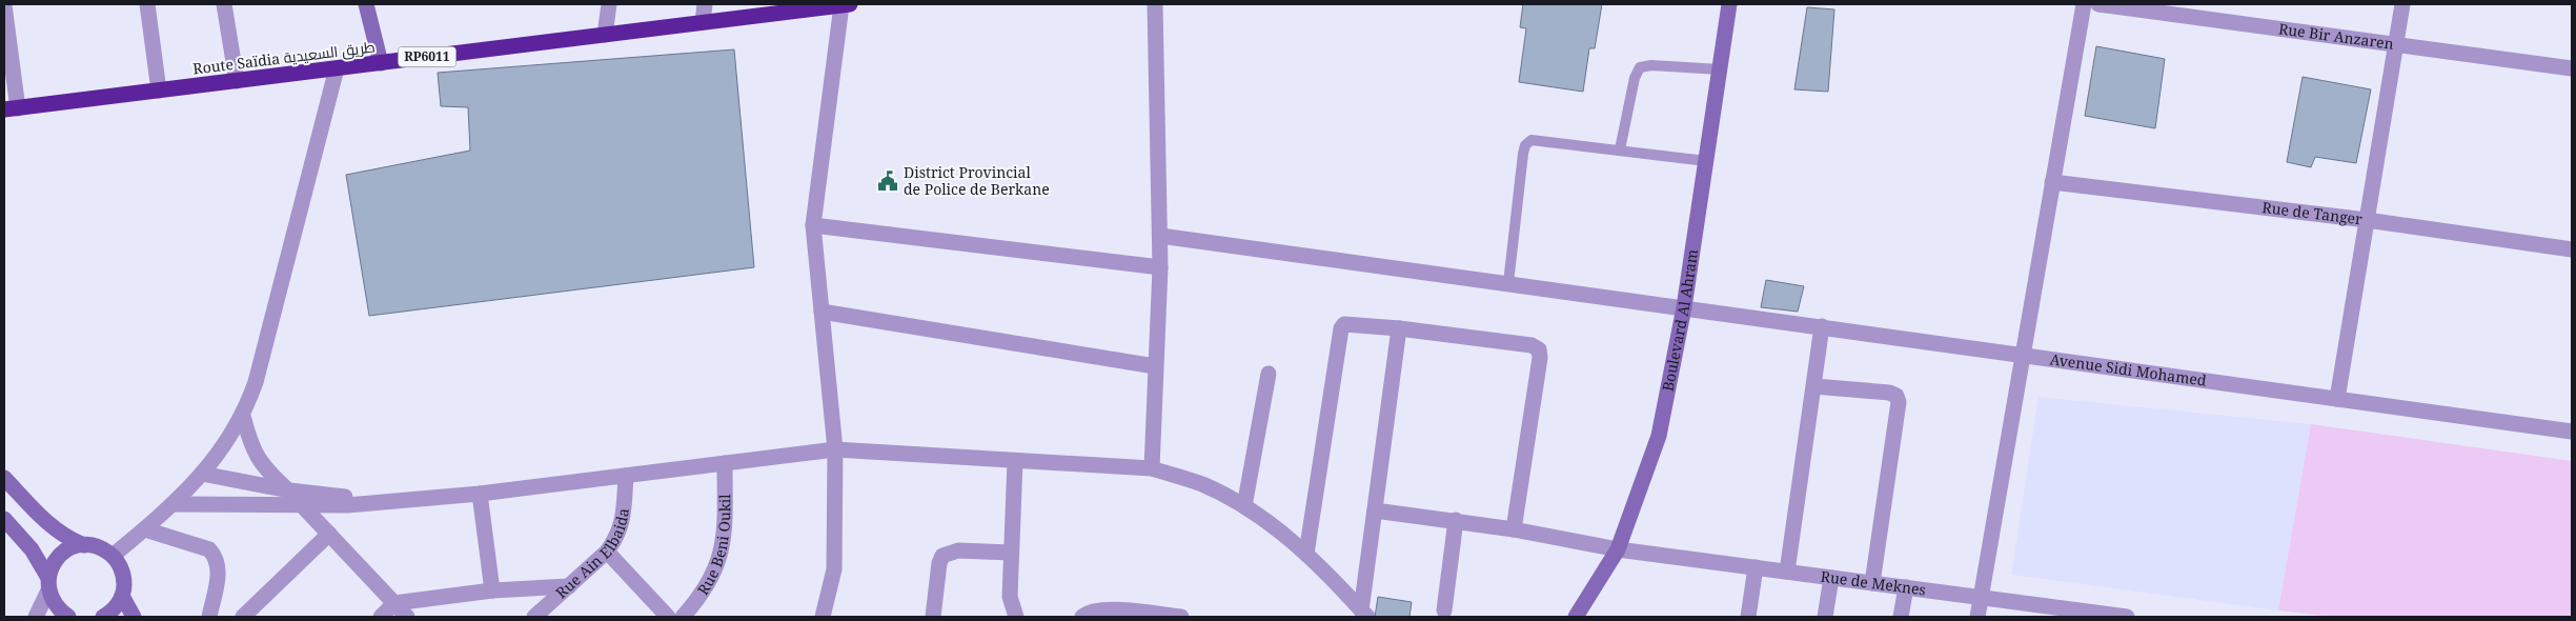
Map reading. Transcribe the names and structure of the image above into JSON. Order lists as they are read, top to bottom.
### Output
{
  "streets": {
    "highway": ["RP6011", "Route Saïdia طريق السعيدية"],
    "street": [
      "Rue Bir Anzaren",
      "Rue de Tanger",
      "Boulevard Al Ahram",
      "Avenue Sidi Mohamed",
      "Rue Beni Oukil",
      "Rue Ain Elbaida",
      "Rue de Meknes"
    ]
  },
  "crossings": [
    ["Boulevard Al Ahram", "Avenue Sidi Mohamed"],
    ["Boulevard Al Ahram", "Rue de Meknes"]
  ],
  "places": {
    "public building": ["District Provincial de Police de Berkane"]
  }
}
